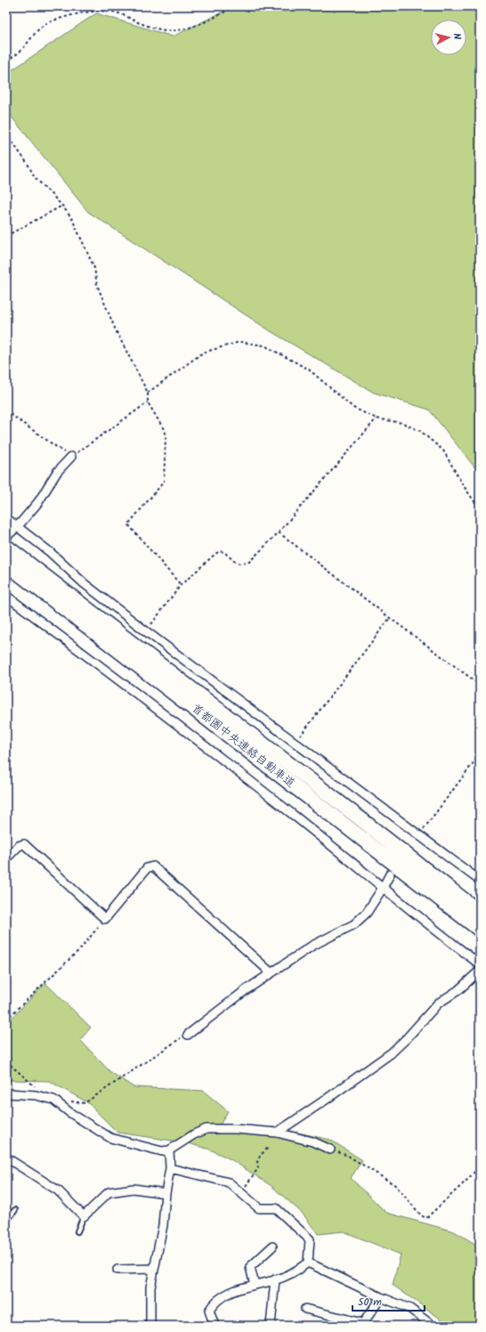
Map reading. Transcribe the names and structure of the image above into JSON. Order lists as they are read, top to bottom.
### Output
{
  "streets": {
    "highway": ["首都圏中央連絡自動車道"]
  },
  "scale_bar": "50 m",
  "north": "right"
}
